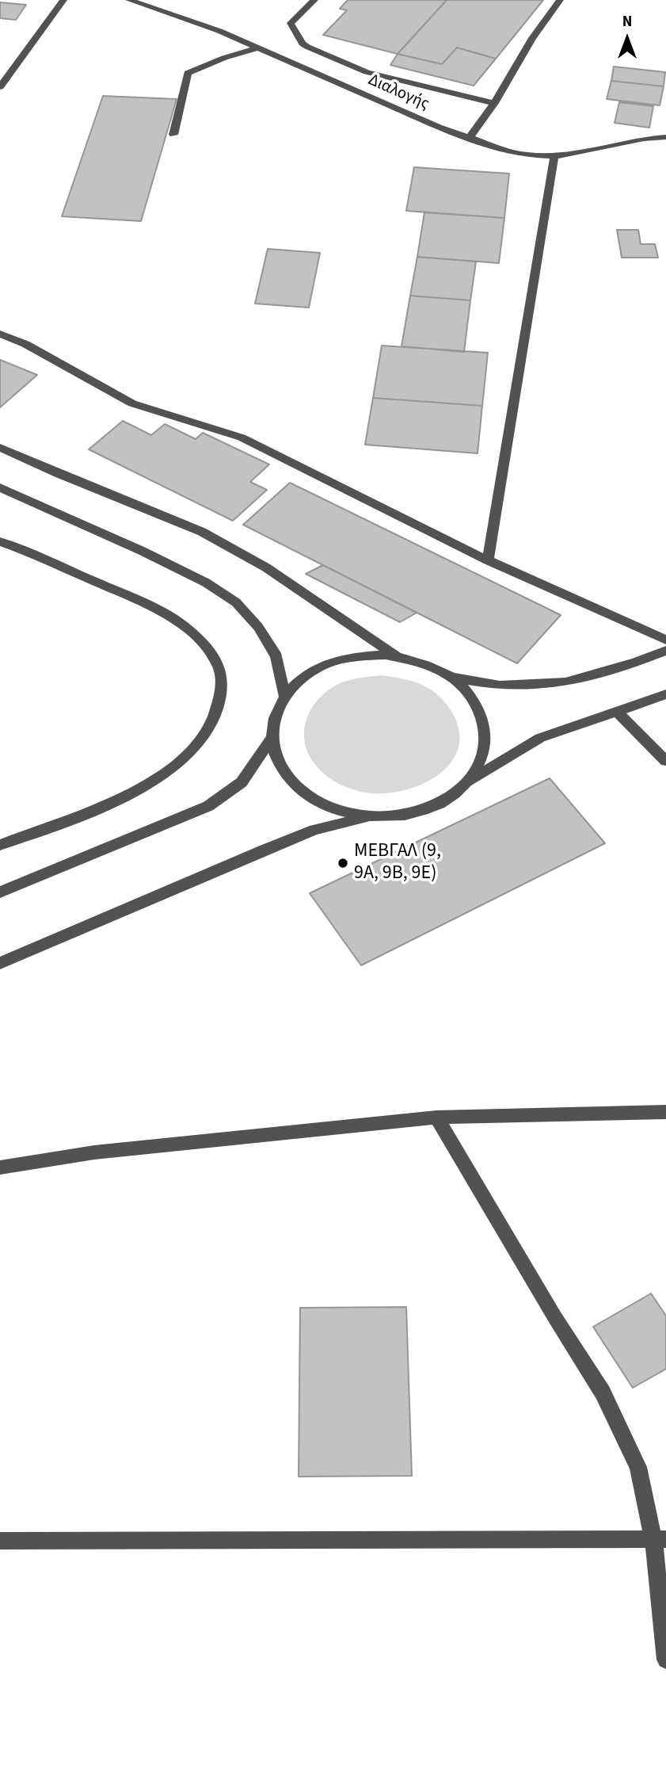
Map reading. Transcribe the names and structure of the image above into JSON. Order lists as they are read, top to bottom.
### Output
{
  "streets": {
    "street": ["Διαλογής"]
  },
  "places": ["ΜΕΒΓΑΛ (9, 9Α, 9Β, 9Ε)"],
  "north": "top"
}
